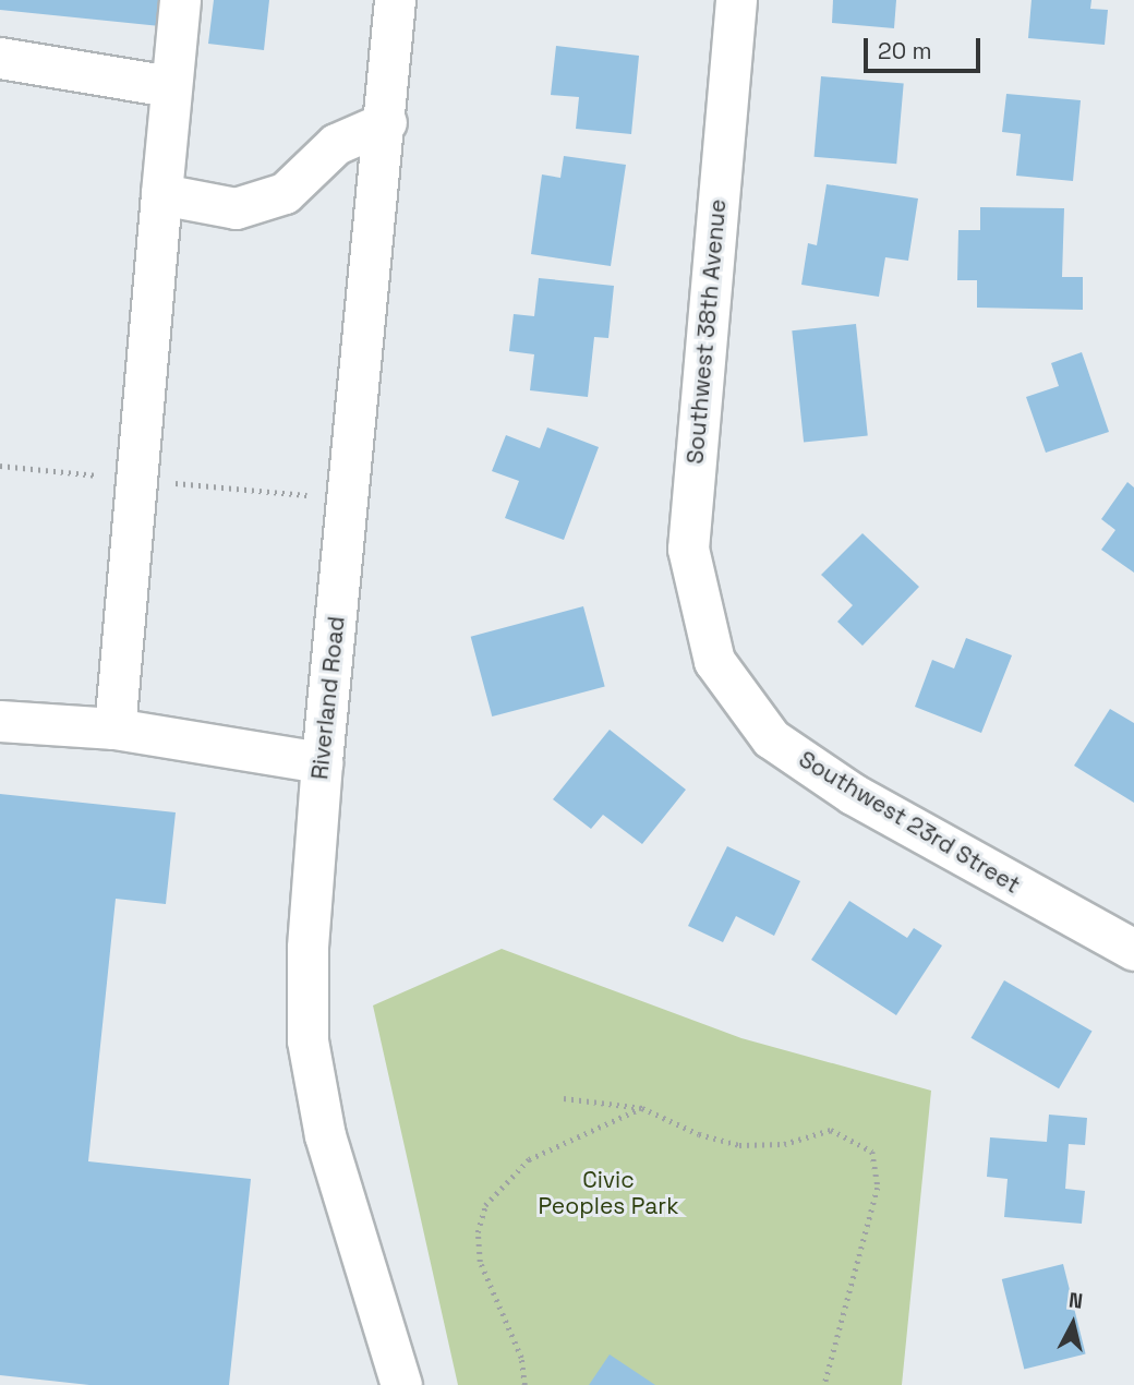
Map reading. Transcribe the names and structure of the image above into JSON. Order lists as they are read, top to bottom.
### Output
{
  "streets": {
    "street": ["Southwest 38th Avenue", "Riverland Road", "Southwest 23rd Street"]
  },
  "crossings": [
    ["Southwest 38th Avenue", "Southwest 23rd Street"]
  ],
  "parks": ["Civic Peoples Park"],
  "scale_bar": "20 m",
  "north": "top"
}
